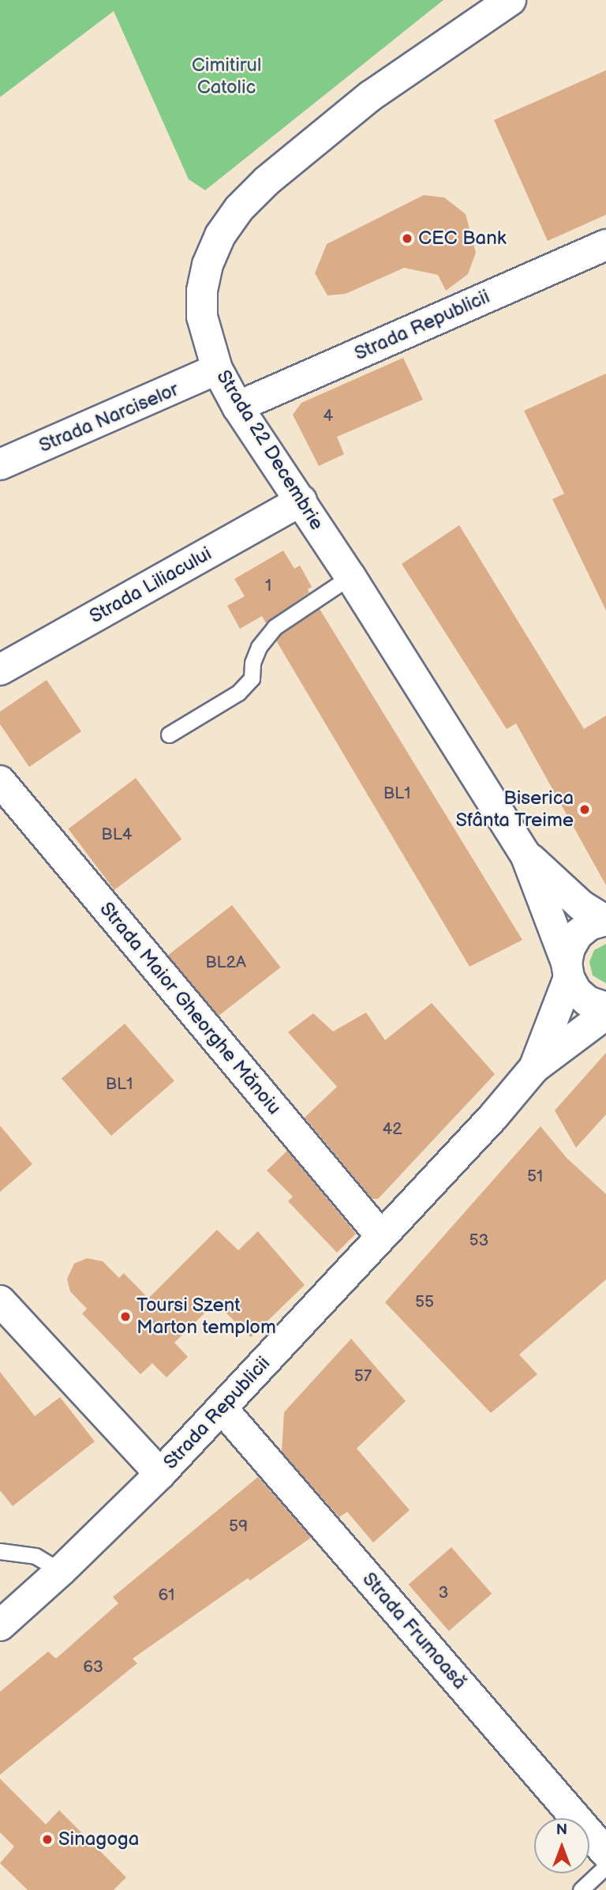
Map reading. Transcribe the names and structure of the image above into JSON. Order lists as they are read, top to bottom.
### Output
{
  "streets": {
    "main road": [
      "Strada Republicii",
      "Strada Narciselor",
      "Strada 22 Decembrie",
      "Strada Liliacului",
      "Strada Maior Gheorghe Mănoiu",
      "Strada Frumoasă"
    ]
  },
  "crossings": [
    ["Strada Republicii", "Strada 22 Decembrie"],
    ["Strada Republicii", "Strada Maior Gheorghe Mănoiu"],
    ["Strada Republicii", "Strada Frumoasă"],
    ["Strada Narciselor", "Strada 22 Decembrie"],
    ["Strada 22 Decembrie", "Strada Liliacului"]
  ],
  "parks": ["Cimitirul Catolic"],
  "places": [
    "CEC Bank",
    "Biserica Sfânta Treime",
    "Toursi Szent Marton templom",
    "Sinagoga"
  ],
  "house_numbers": [
    "4",
    "1",
    "BL1",
    "BL4",
    "BL2A",
    "BL1",
    "42",
    "51",
    "53",
    "55",
    "57",
    "59",
    "3",
    "61",
    "63"
  ],
  "north": "top"
}
